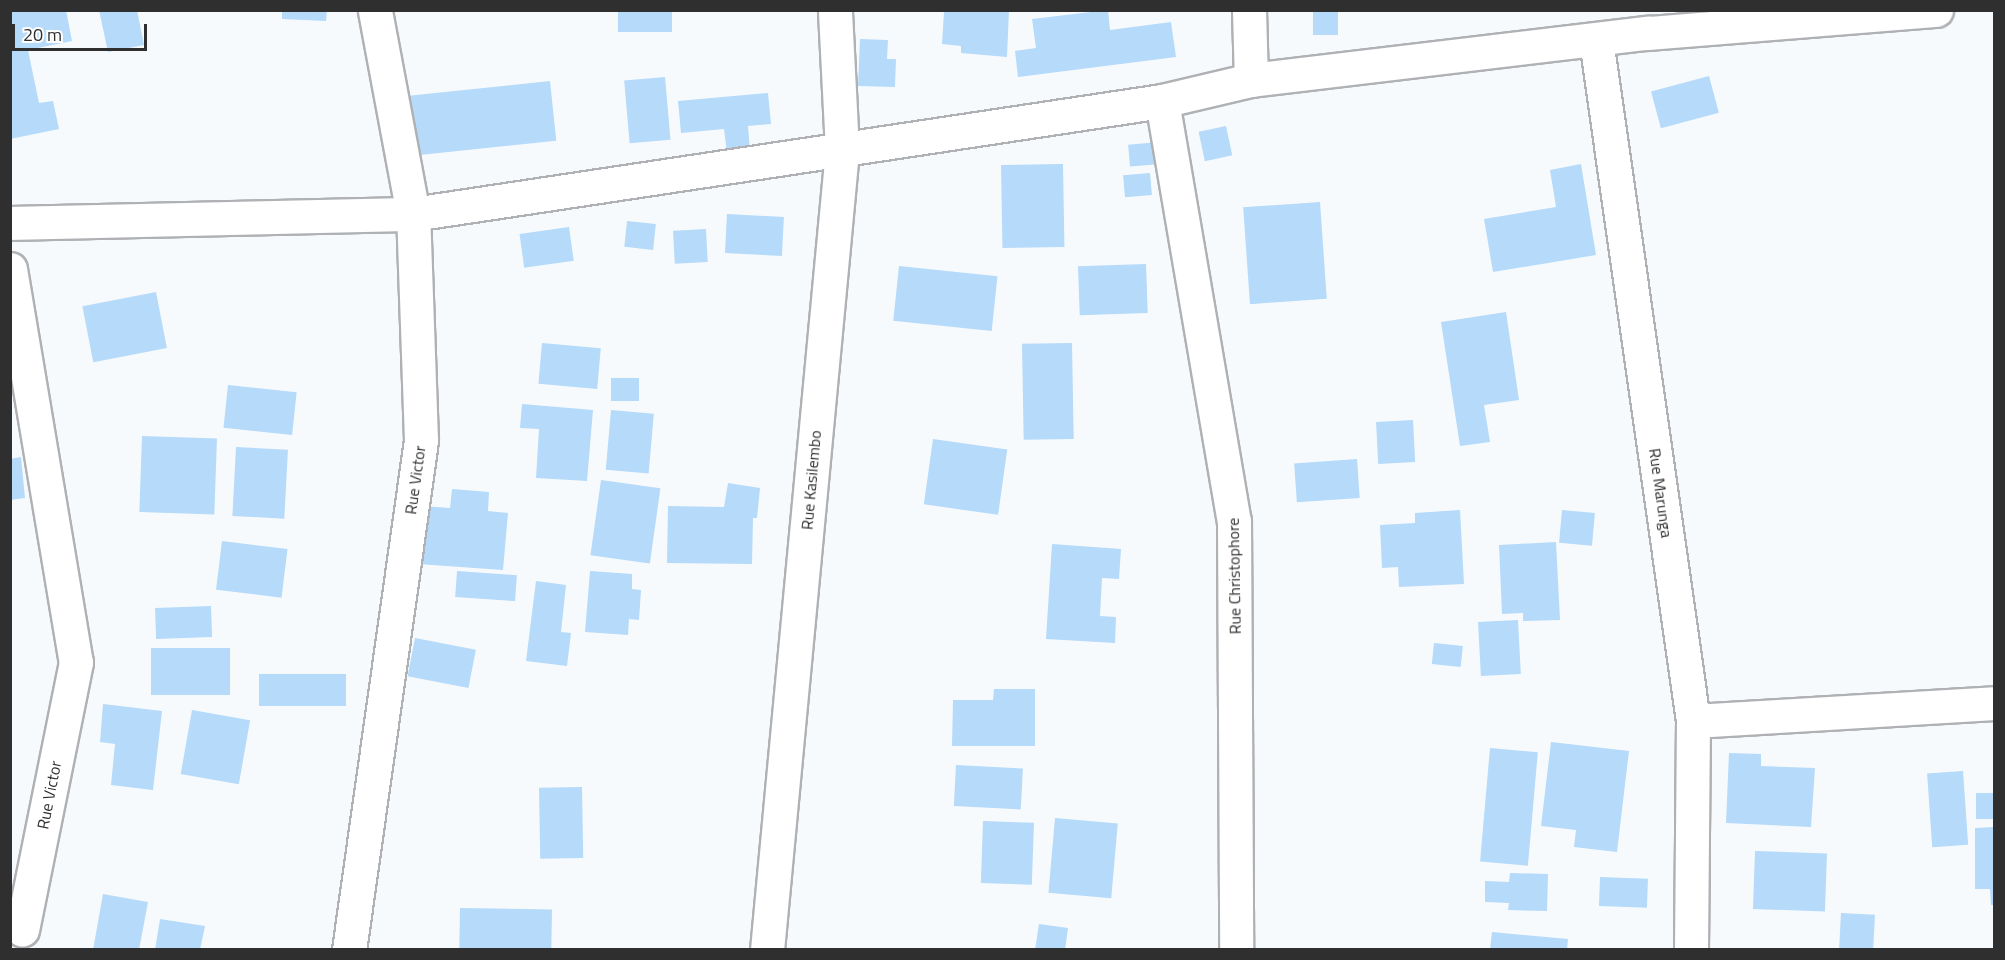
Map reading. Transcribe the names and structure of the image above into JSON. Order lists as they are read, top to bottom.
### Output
{
  "streets": {
    "street": [
      "Rue Victor",
      "Rue Kasilembo",
      "Rue Marunga",
      "Rue Christophore"
    ]
  },
  "scale_bar": "20 m"
}
